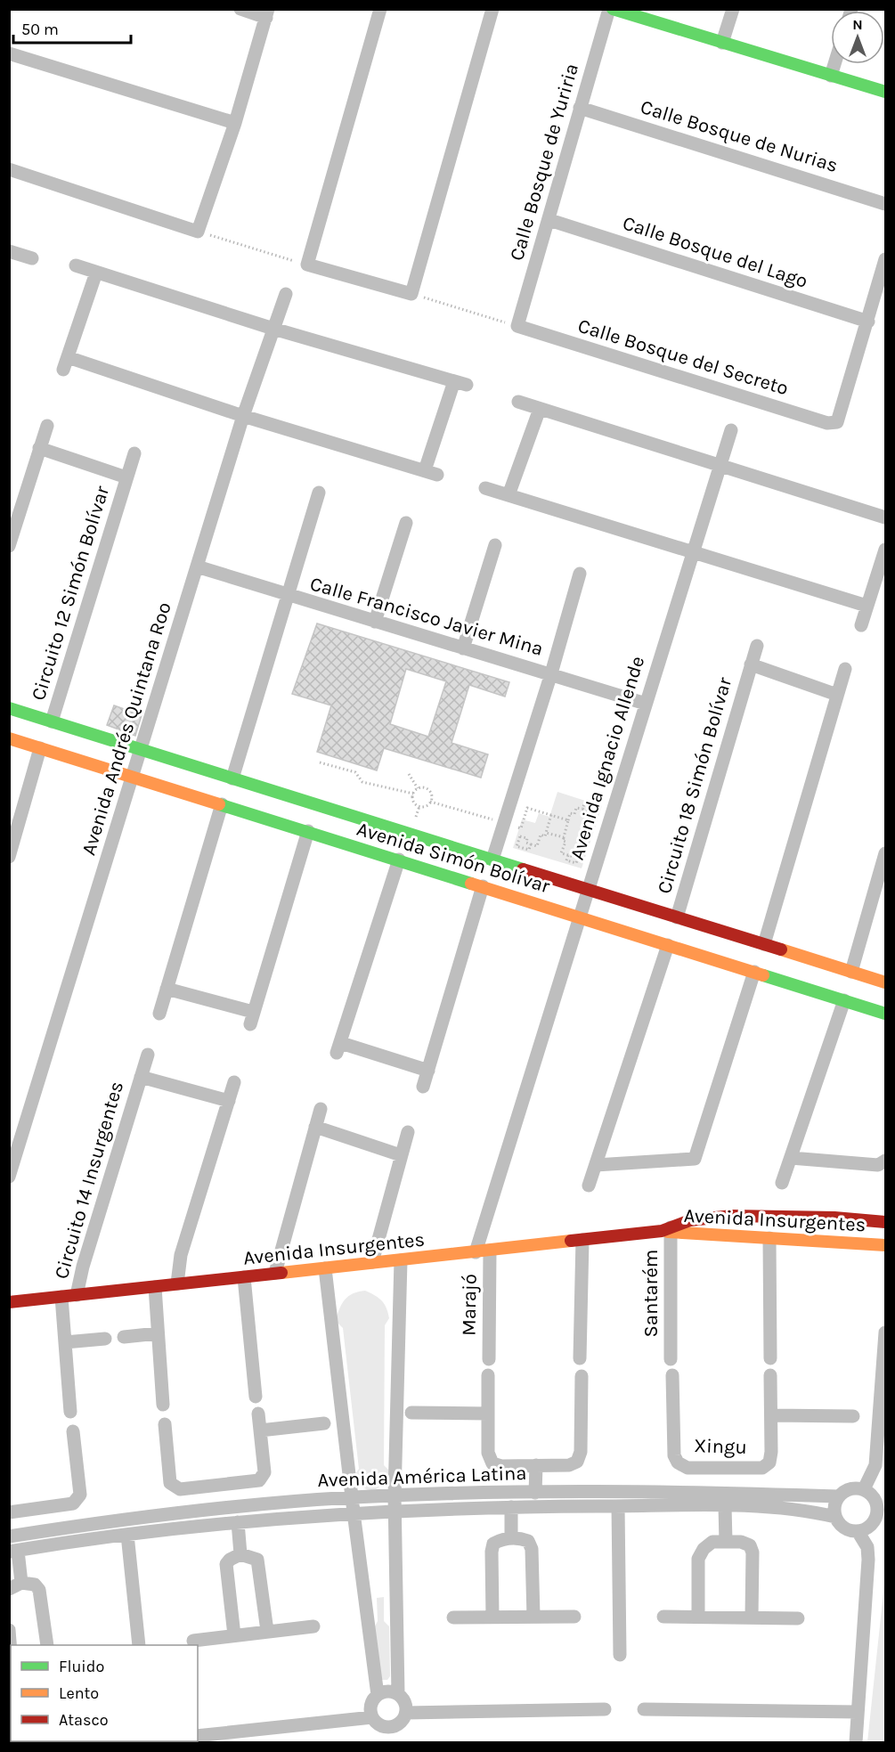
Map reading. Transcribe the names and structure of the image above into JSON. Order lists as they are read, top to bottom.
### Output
{
  "streets": {
    "main road": ["Avenida Simón Bolívar", "Avenida Insurgentes"],
    "street": [
      "Calle Bosque de Nurias",
      "Calle Bosque de Yuriria",
      "Calle Bosque del Lago",
      "Calle Bosque del Secreto",
      "Circuito 12 Simón Bolívar",
      "Calle Francisco Javier Mina",
      "Avenida Andrés Quintana Roo",
      "Avenida Ignacio Allende",
      "Circuito 18 Simón Bolívar",
      "Circuito 14 Insurgentes",
      "Santarém",
      "Marajó",
      "Xingu",
      "Avenida América Latina"
    ]
  },
  "crossings": [
    ["Calle Bosque de Nurias", "Calle Bosque de Yuriria"],
    ["Calle Bosque de Yuriria", "Calle Bosque del Lago"],
    ["Calle Bosque de Yuriria", "Calle Bosque del Secreto"],
    ["Calle Bosque del Lago", "Calle Bosque del Secreto"],
    ["Circuito 12 Simón Bolívar", "Avenida Simón Bolívar"],
    ["Calle Francisco Javier Mina", "Avenida Andrés Quintana Roo"],
    ["Calle Francisco Javier Mina", "Avenida Ignacio Allende"],
    ["Avenida Andrés Quintana Roo", "Avenida Simón Bolívar"],
    ["Avenida Ignacio Allende", "Avenida Simón Bolívar"],
    ["Avenida Ignacio Allende", "Avenida Insurgentes"],
    ["Circuito 18 Simón Bolívar", "Avenida Simón Bolívar"],
    ["Circuito 14 Insurgentes", "Avenida Insurgentes"],
    ["Avenida Insurgentes", "Santarém"],
    ["Avenida Insurgentes", "Marajó"]
  ],
  "legend": ["Fluido", "Lento", "Atasco"],
  "scale_bar": "50 m",
  "north": "top"
}
